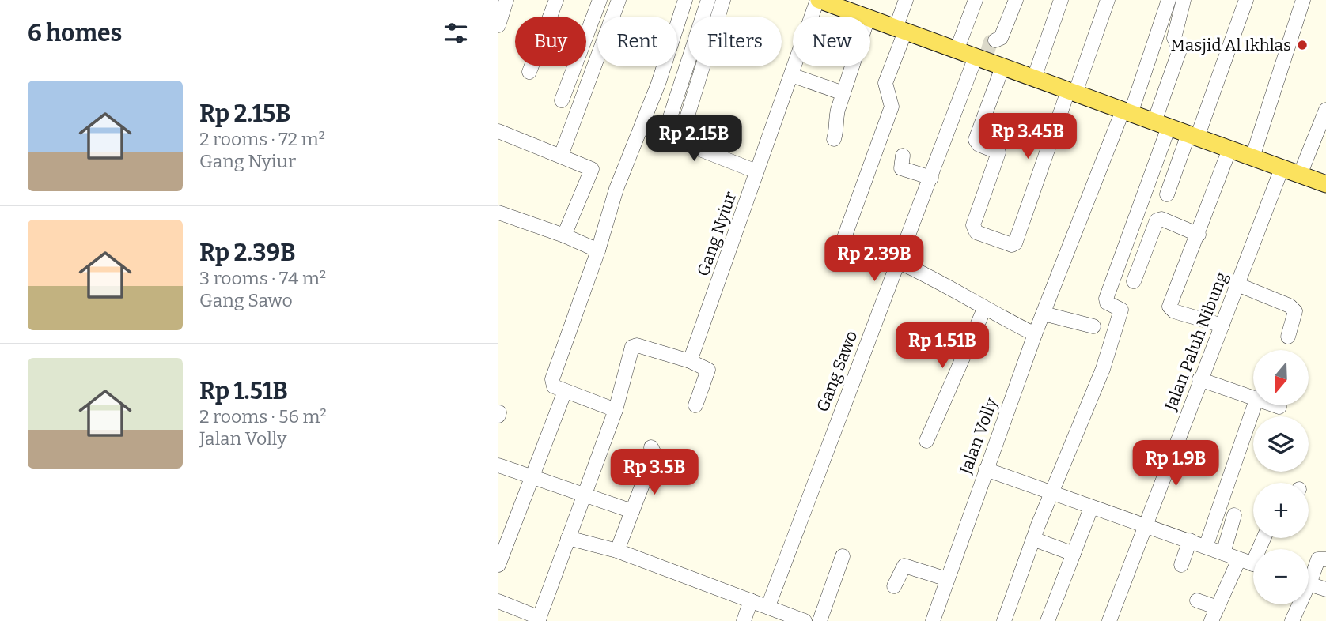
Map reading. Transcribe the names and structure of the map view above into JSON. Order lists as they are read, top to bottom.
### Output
{
  "streets": {
    "street": [
      "Gang Nyiur",
      "Jalan Paluh Nibung",
      "Gang Sawo",
      "Jalan Volly"
    ]
  },
  "places": ["Masjid Al Ikhlas"],
  "north": "bottom",
  "page": {
    "heading": "6 homes",
    "chip": [
      "Buy",
      "Rent",
      "Filters",
      "New"
    ],
    "list": [
      {
        "name": "Rp 2.15B",
        "note": "2 rooms · 72 m² · Gang Nyiur"
      },
      {
        "name": "Rp 2.39B",
        "note": "3 rooms · 74 m² · Gang Sawo"
      },
      {
        "name": "Rp 1.51B",
        "note": "2 rooms · 56 m² · Jalan Volly"
      }
    ],
    "price": [
      "Rp 3.45B",
      "Rp 2.15B",
      "Rp 2.39B",
      "Rp 1.51B",
      "Rp 1.9B",
      "Rp 3.5B"
    ],
    "map_buttons": ["+", "−"]
  }
}
